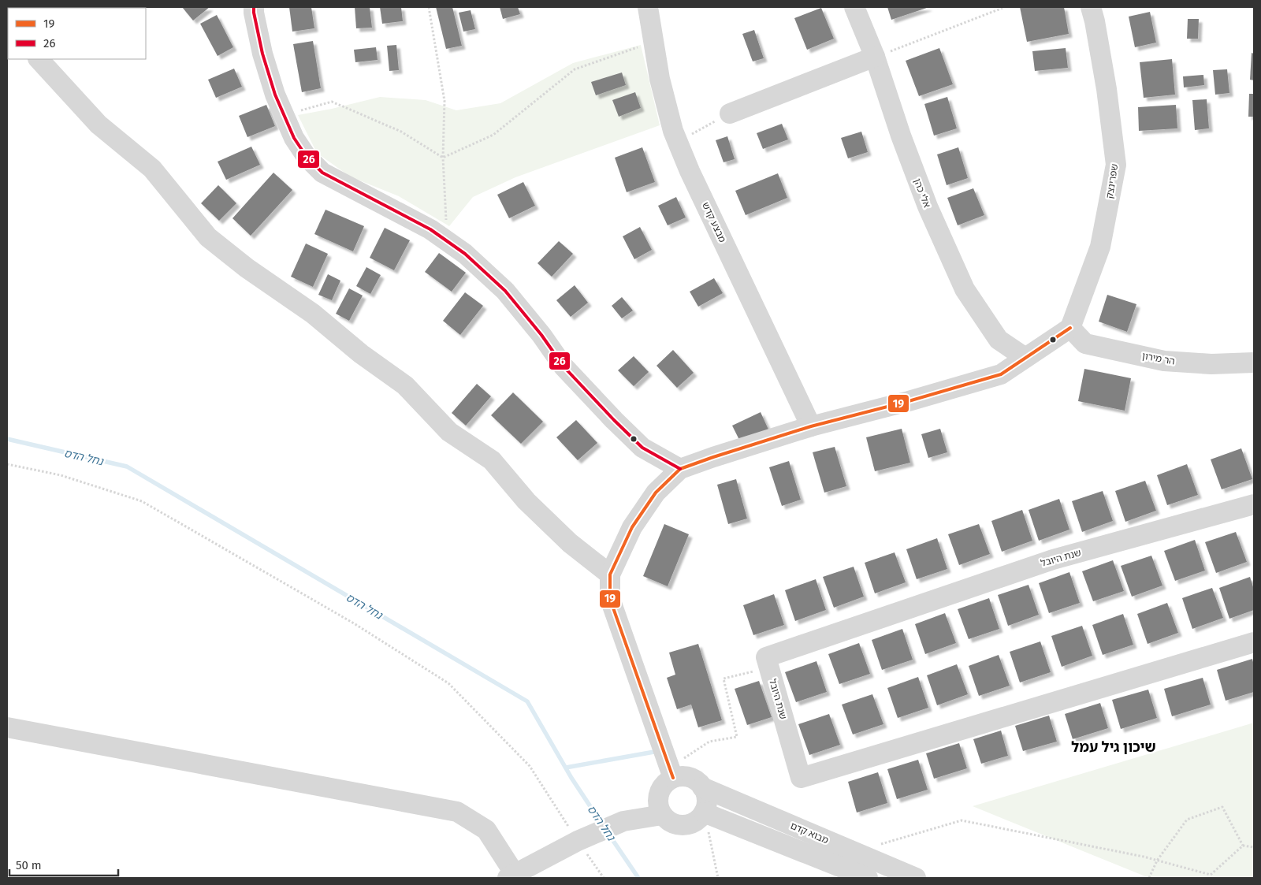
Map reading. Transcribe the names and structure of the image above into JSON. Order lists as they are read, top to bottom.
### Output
{
  "streets": {
    "street": [
      "שפרינצק",
      "אלי כהן",
      "מבצע קדש",
      "הר מירון",
      "שנת היובל",
      "מבוא קדם"
    ]
  },
  "crossings": [
    ["שפרינצק", "הר מירון"]
  ],
  "districts": ["שיכון גיל עמל"],
  "water": ["נחל הדס"],
  "lines": ["transit line 26", "transit line 19"],
  "legend": ["19", "26"],
  "scale_bar": "50 m"
}
